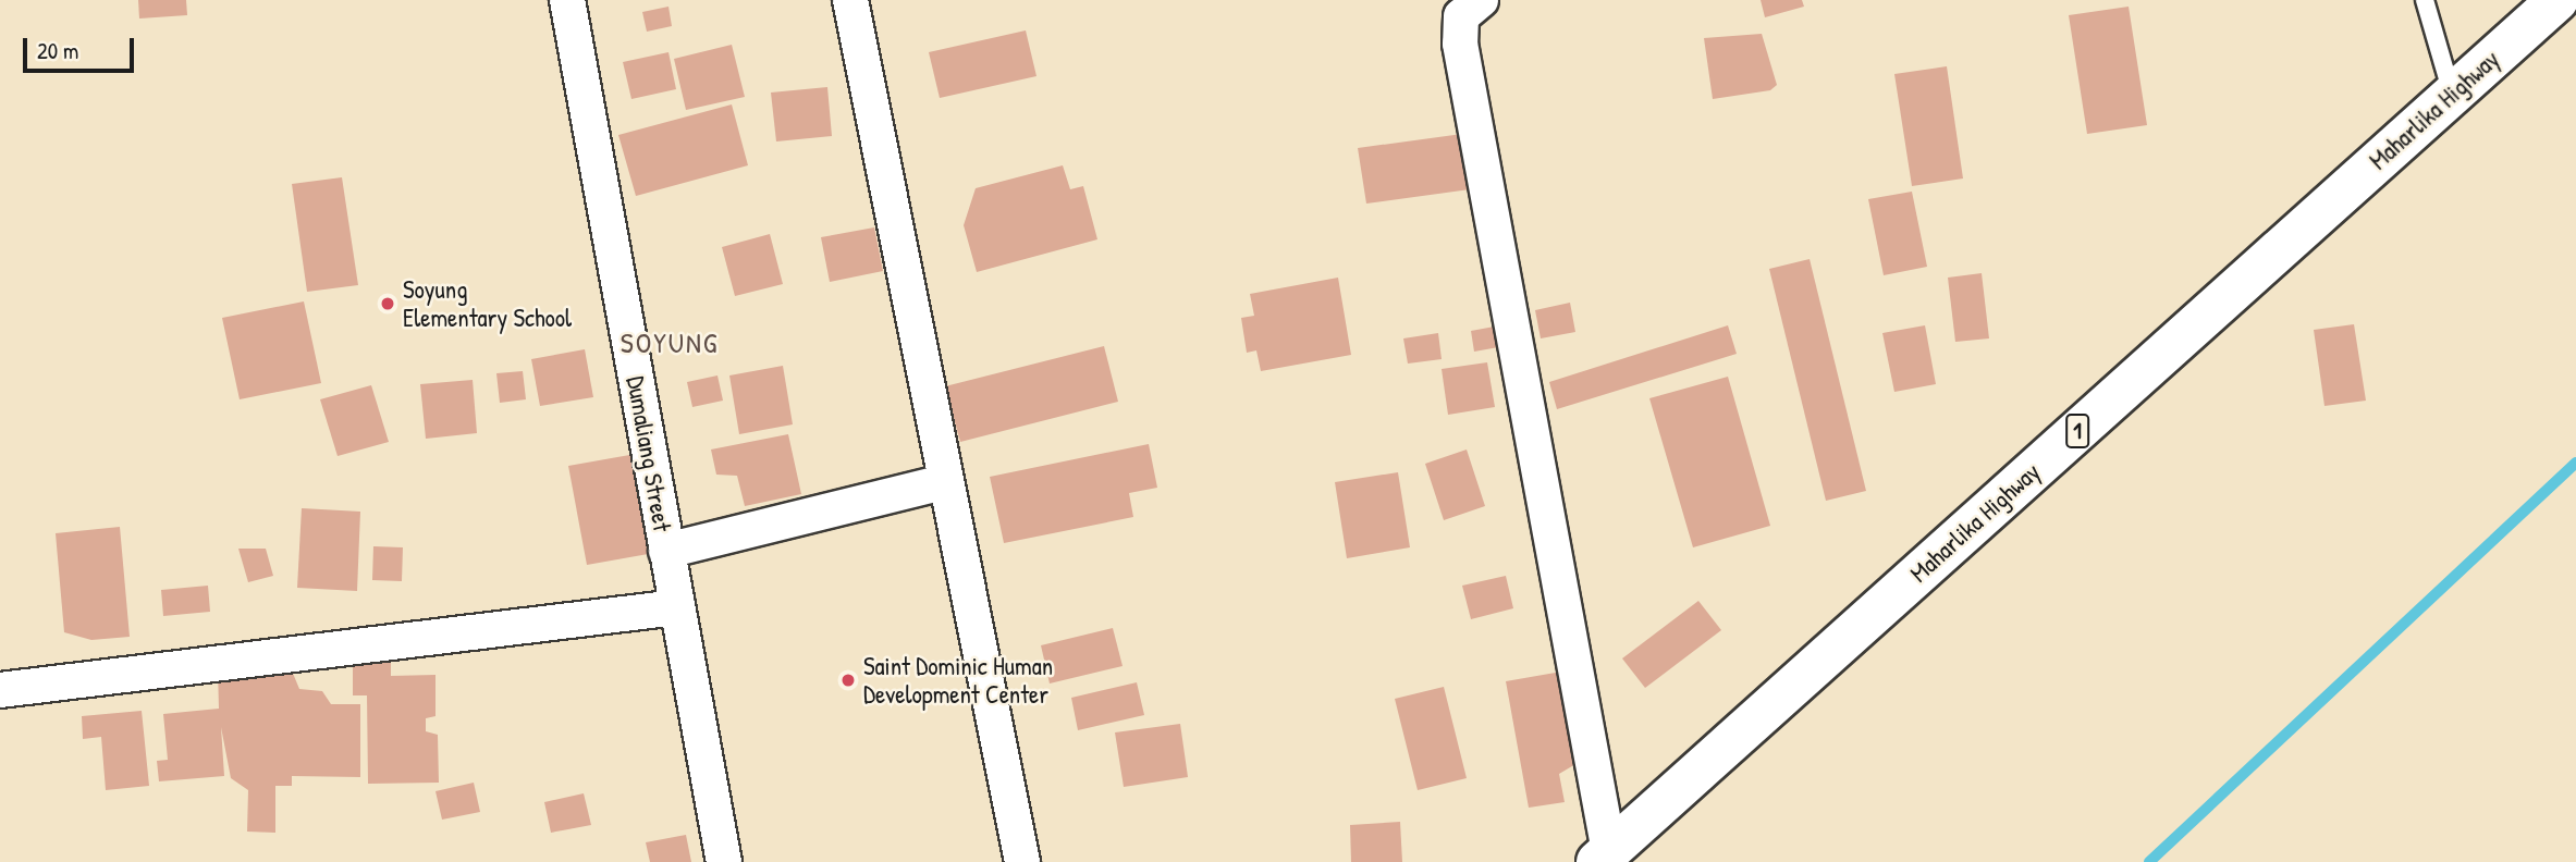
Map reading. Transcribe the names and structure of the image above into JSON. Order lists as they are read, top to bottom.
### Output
{
  "streets": {
    "highway": ["Maharlika Highway", "1"],
    "street": ["Dumaliang Street"]
  },
  "districts": ["SOYUNG"],
  "places": ["Soyung Elementary School", "Saint Dominic Human Development Center"],
  "scale_bar": "20 m"
}
